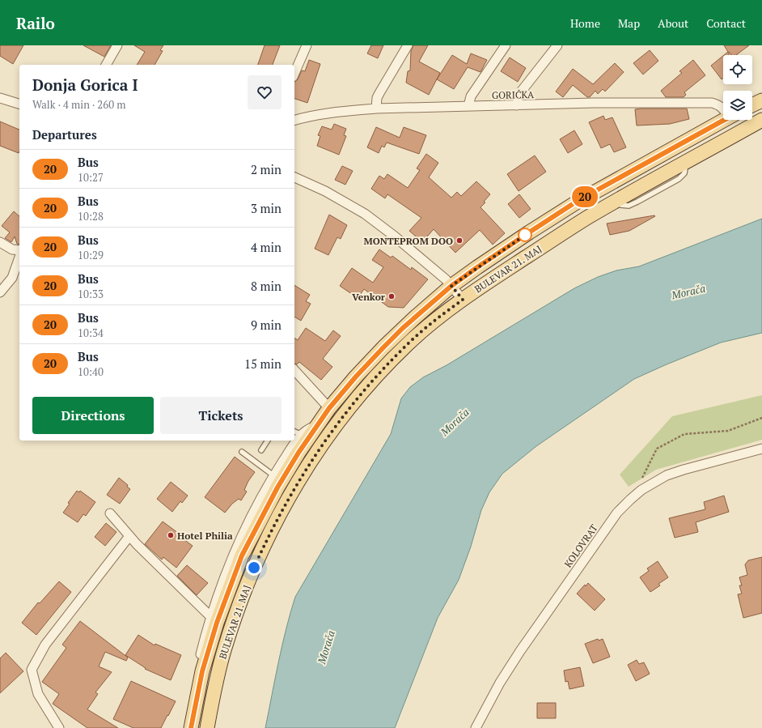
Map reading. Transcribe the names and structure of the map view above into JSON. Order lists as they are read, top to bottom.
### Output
{
  "streets": {
    "main road": ["BULEVAR 21. MAJ"],
    "street": ["GORIČKA", "KOLOVRAT"]
  },
  "water": ["Morača"],
  "places": ["MONTEPROM DOO", "Venkor", "Hotel Philia"],
  "lines": ["bus line 20"],
  "page": {
    "header": "Railo",
    "nav": [
      "Home",
      "Map",
      "About",
      "Contact"
    ],
    "on_map": "20",
    "heading": [
      ["Donja Gorica I", "Walk · 4 min · 260 m"],
      "Departures"
    ],
    "list": [
      {
        "mark": "20",
        "name": "Bus",
        "note": "10:27",
        "value": "2 min"
      },
      {
        "mark": "20",
        "name": "Bus",
        "note": "10:28",
        "value": "3 min"
      },
      {
        "mark": "20",
        "name": "Bus",
        "note": "10:29",
        "value": "4 min"
      },
      {
        "mark": "20",
        "name": "Bus",
        "note": "10:33",
        "value": "8 min"
      },
      {
        "mark": "20",
        "name": "Bus",
        "note": "10:34",
        "value": "9 min"
      },
      {
        "mark": "20",
        "name": "Bus",
        "note": "10:40",
        "value": "15 min"
      }
    ],
    "buttons": ["Directions", "Tickets"]
  }
}
